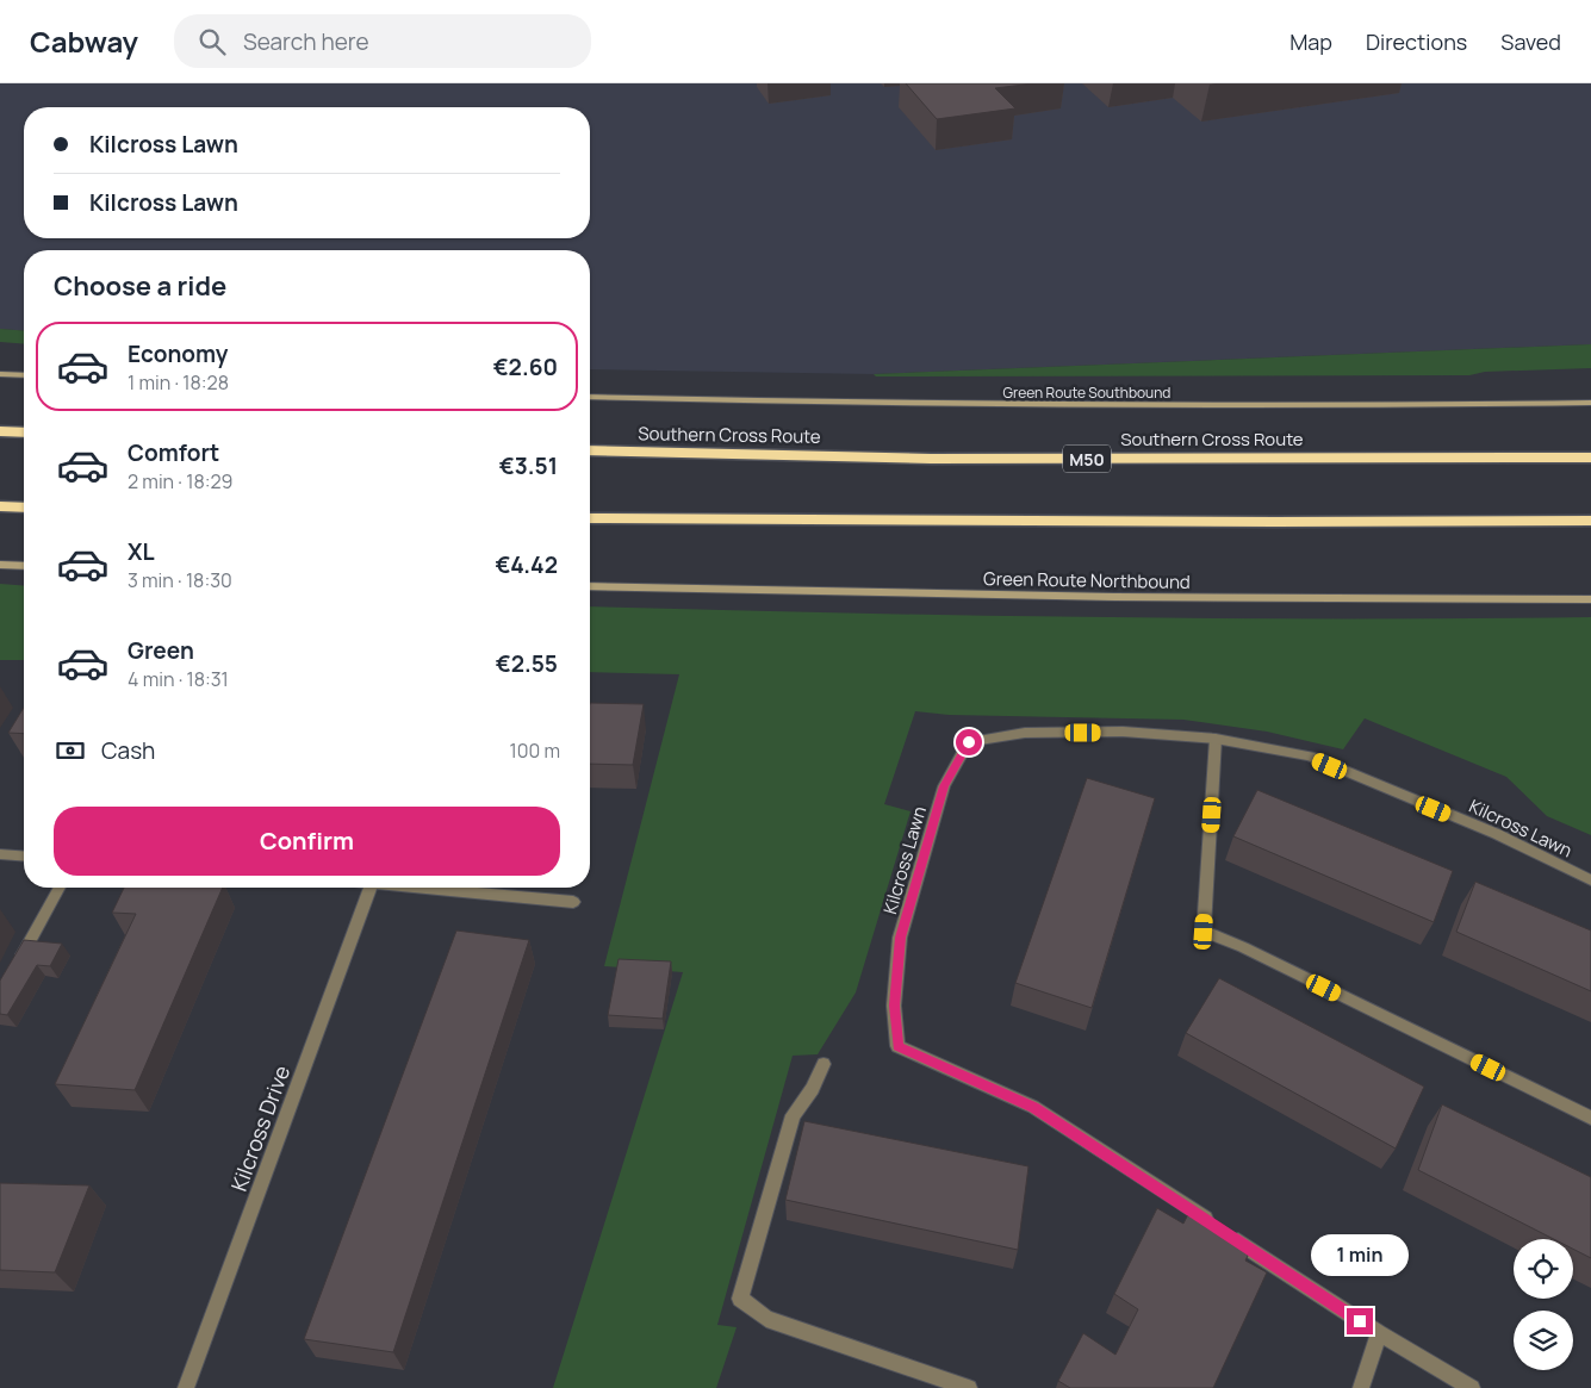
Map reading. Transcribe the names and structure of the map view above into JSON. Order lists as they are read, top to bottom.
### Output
{
  "streets": {
    "highway": ["Southern Cross Route", "M50"],
    "main road": ["Green Route Southbound", "Green Route Northbound"],
    "street": ["Kilcross Lawn", "Kilcross Drive"]
  },
  "page": {
    "header": "Cabway",
    "search": "Search here",
    "nav": ["Map", "Directions", "Saved"],
    "banner": ["Kilcross Lawn", "Kilcross Lawn"],
    "heading": "Choose a ride",
    "list": [
      {
        "name": "Economy",
        "note": "1 min · 18:28",
        "value": "€2.60"
      },
      {
        "name": "Comfort",
        "note": "2 min · 18:29",
        "value": "€3.51"
      },
      {
        "name": "XL",
        "note": "3 min · 18:30",
        "value": "€4.42"
      },
      {
        "name": "Green",
        "note": "4 min · 18:31",
        "value": "€2.55"
      }
    ],
    "pay": ["Cash", "100 m"],
    "buttons": "Confirm",
    "bubble": "1 min"
  }
}
